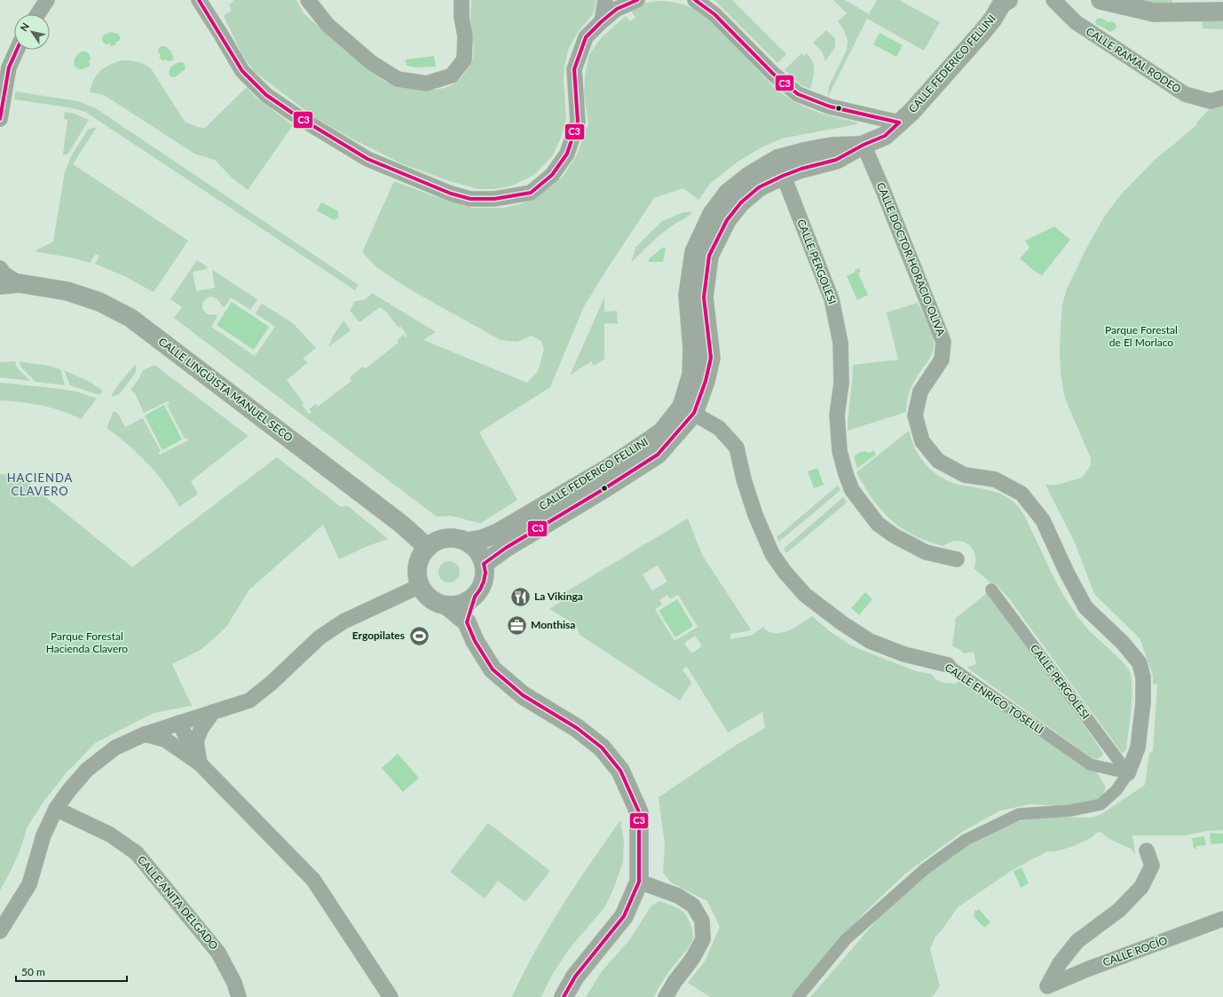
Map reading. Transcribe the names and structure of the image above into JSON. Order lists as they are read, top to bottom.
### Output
{
  "streets": {
    "street": [
      "CALLE RAMAL RODEO",
      "CALLE FEDERICO FELLINI",
      "CALLE DOCTOR HORACIO OLIVA",
      "CALLE PERGOLESI",
      "CALLE LINGÜISTA MANUEL SECO",
      "CALLE ENRICO TOSELLI",
      "CALLE ANITA DELGADO",
      "CALLE ROCÍO"
    ]
  },
  "crossings": [
    ["CALLE FEDERICO FELLINI", "CALLE DOCTOR HORACIO OLIVA"],
    ["CALLE FEDERICO FELLINI", "CALLE PERGOLESI"],
    ["CALLE FEDERICO FELLINI", "CALLE LINGÜISTA MANUEL SECO"],
    ["CALLE FEDERICO FELLINI", "CALLE ENRICO TOSELLI"],
    ["CALLE DOCTOR HORACIO OLIVA", "CALLE PERGOLESI"],
    ["CALLE DOCTOR HORACIO OLIVA", "CALLE ENRICO TOSELLI"],
    ["CALLE PERGOLESI", "CALLE ENRICO TOSELLI"]
  ],
  "districts": ["HACIENDA CLAVERO"],
  "parks": ["Parque Forestal de El Morlaco", "Parque Forestal Hacienda Clavero"],
  "places": {
    "restaurant": ["La Vikinga"],
    "office": ["Monthisa"],
    "sports": ["Ergopilates"]
  },
  "lines": ["transit line C3"],
  "scale_bar": "50 m",
  "north": "top left"
}
